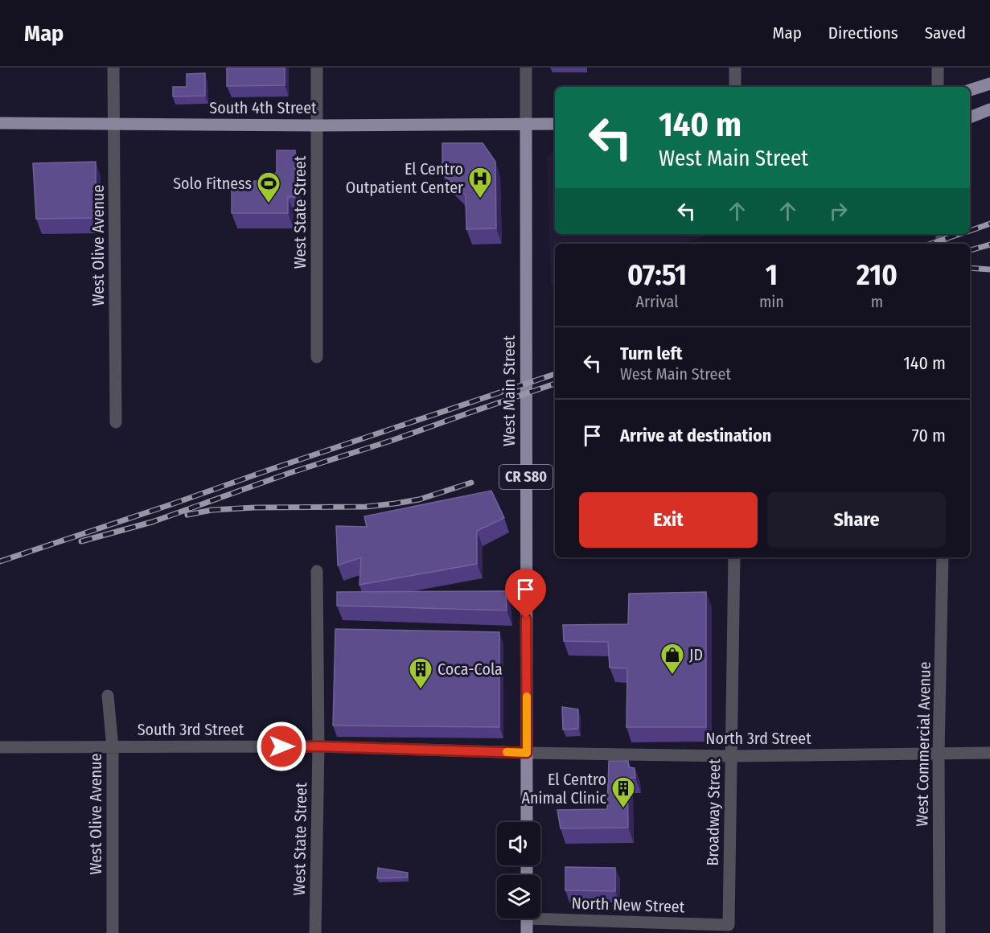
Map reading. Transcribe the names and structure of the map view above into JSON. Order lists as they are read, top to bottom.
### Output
{
  "streets": {
    "main road": ["South 4th Street", "West Main Street", "CR S80"],
    "street": [
      "West State Street",
      "West Olive Avenue",
      "South 3rd Street",
      "North 3rd Street",
      "West Commercial Avenue",
      "Broadway Street",
      "North New Street"
    ]
  },
  "crossings": [
    ["South 4th Street", "West State Street"],
    ["South 4th Street", "West Olive Avenue"],
    ["South 4th Street", "West Main Street"],
    ["West State Street", "South 3rd Street"],
    ["West Olive Avenue", "South 3rd Street"],
    ["West Main Street", "South 3rd Street"],
    ["West Main Street", "North 3rd Street"],
    ["South 3rd Street", "North 3rd Street"],
    ["North 3rd Street", "West Commercial Avenue"],
    ["North 3rd Street", "Broadway Street"],
    ["Broadway Street", "North New Street"]
  ],
  "places": {
    "hospital": ["El Centro Outpatient Center"],
    "sports": ["Solo Fitness"],
    "shop": ["JD"],
    "building": ["Coca-Cola", "El Centro Animal Clinic"]
  },
  "page": {
    "header": "Map",
    "nav": ["Map", "Directions", "Saved"],
    "turn": ["140 m", "West Main Street"],
    "eta": [
      "07:51",
      "Arrival",
      "1",
      "min",
      "210",
      "m"
    ],
    "list": [
      {
        "name": "Turn left",
        "note": "West Main Street",
        "value": "140 m"
      },
      {
        "name": "Arrive at destination",
        "value": "70 m"
      }
    ],
    "buttons": ["Exit", "Share"]
  }
}
